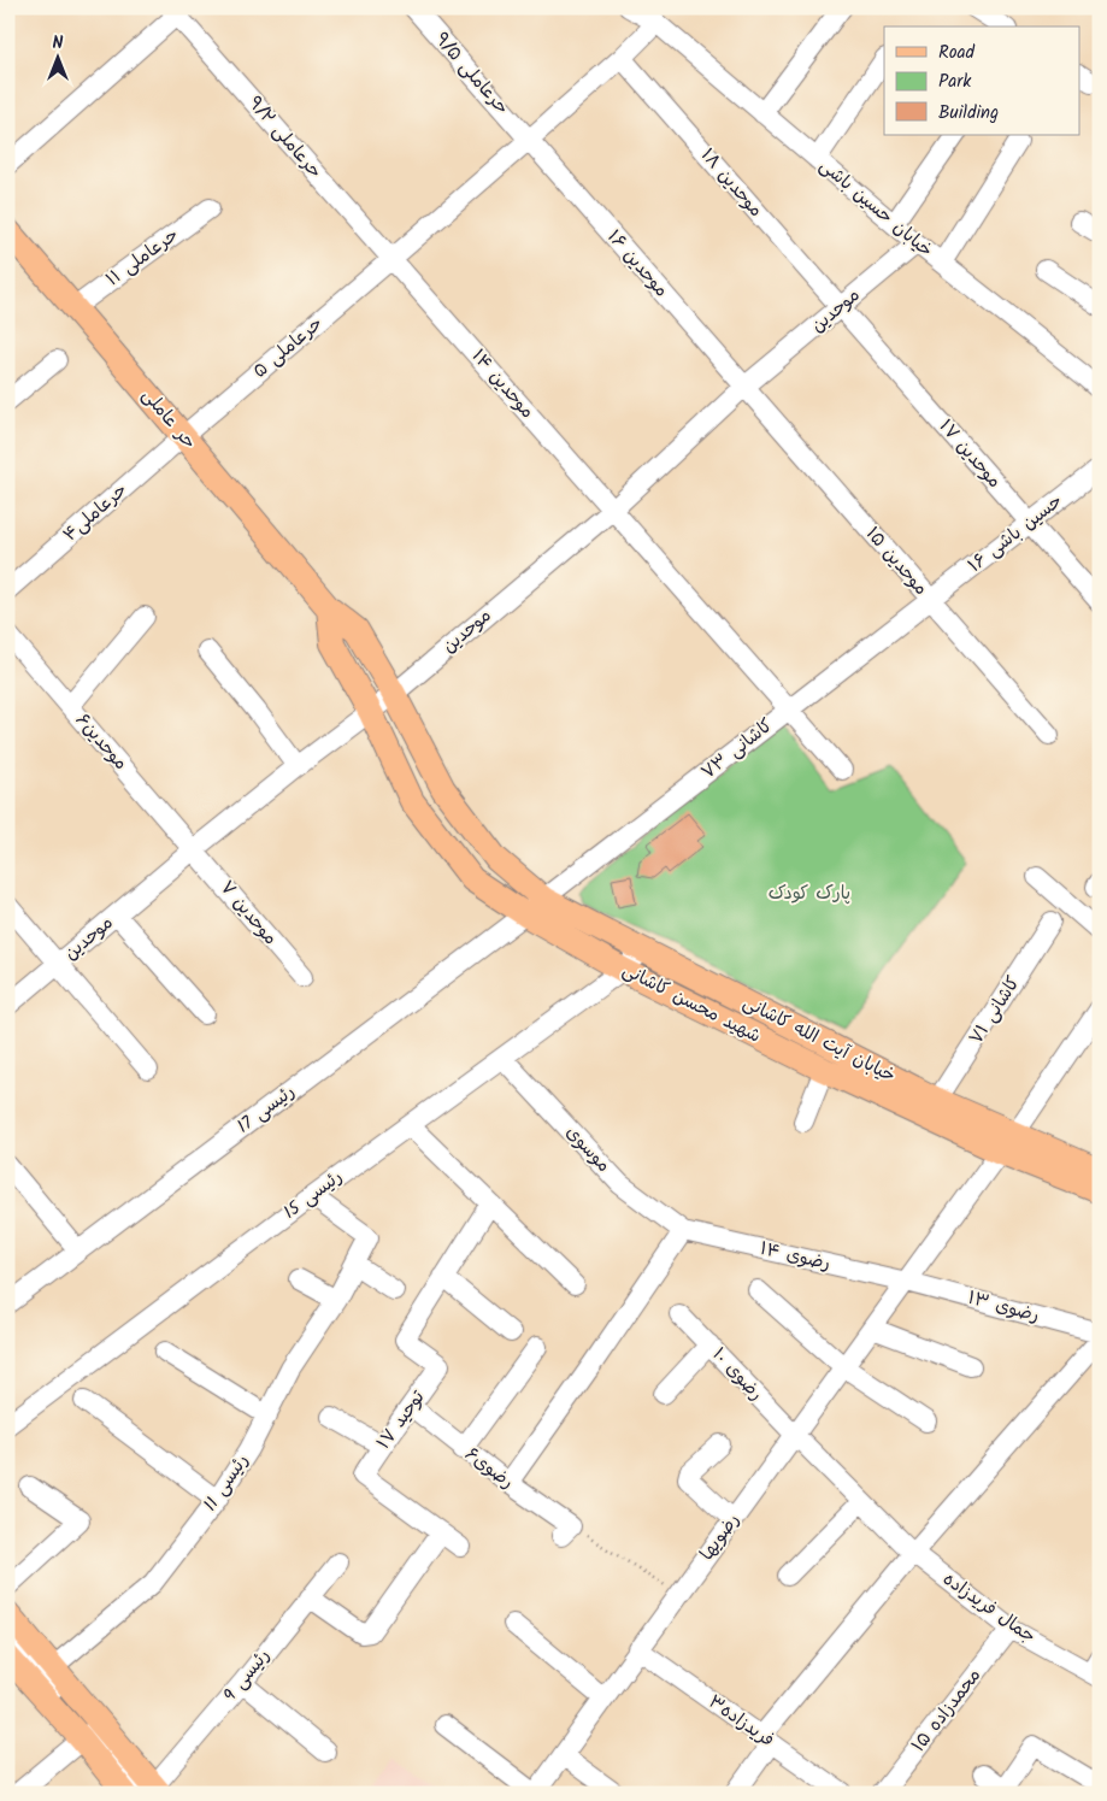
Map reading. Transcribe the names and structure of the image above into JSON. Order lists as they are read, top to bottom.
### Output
{
  "streets": {
    "main road": ["حر عاملی", "شهید محسن کاشانی", "خیابان آیت الله کاشانی"],
    "street": [
      "حرعاملی ۹/۵",
      "حرعاملی ۹/۲",
      "موحدین ۱۸",
      "خیابان حسین باشی",
      "حرعاملی ۱۱",
      "موحدین ۱۶",
      "موحدین",
      "حرعاملی ۵",
      "موحدین ۱۴",
      "موحدین ۱۷",
      "حرعاملی۴",
      "حسین باشی ۱۶",
      "موحدین ۱۵",
      "موحدین۶",
      "کاشانی ۷۳",
      "موحدین ۷",
      "کاشانی ۷۱",
      "رئیسی 17",
      "موسوی",
      "رئیسی 15",
      "رضوی ۱۴",
      "رضوی ۱۳",
      "رضوی ۱۰",
      "توحید ۱۷",
      "رضوی۶",
      "رئیسی 11",
      "رضویها",
      "جمال فریدزاده",
      "رئیسی 9",
      "محمدزاده ۱۵",
      "فریدزاده۳"
    ]
  },
  "crossings": [
    ["حرعاملی ۹/۵", "موحدین ۱۶"],
    ["حرعاملی ۹/۵", "حرعاملی ۵"],
    ["حرعاملی ۹/۲", "حرعاملی ۵"],
    ["حرعاملی ۹/۲", "موحدین ۱۴"],
    ["موحدین ۱۸", "موحدین"],
    ["موحدین ۱۸", "حرعاملی ۵"],
    ["موحدین ۱۸", "موحدین ۱۷"],
    ["خیابان حسین باشی", "موحدین"],
    ["خیابان حسین باشی", "حرعاملی ۵"],
    ["حرعاملی ۱۱", "حر عاملی"],
    ["موحدین ۱۶", "موحدین"],
    ["موحدین ۱۶", "حرعاملی ۵"],
    ["موحدین ۱۶", "موحدین ۱۵"],
    ["موحدین", "موحدین ۱۴"],
    ["موحدین", "حر عاملی"],
    ["موحدین", "موحدین ۱۷"],
    ["موحدین", "موحدین ۱۵"],
    ["موحدین", "موحدین۶"],
    ["موحدین", "موحدین ۷"],
    ["موحدین", "شهید محسن کاشانی"],
    ["حرعاملی ۵", "موحدین ۱۴"],
    ["حرعاملی ۵", "حر عاملی"],
    ["حرعاملی ۵", "حرعاملی۴"],
    ["موحدین ۱۴", "کاشانی ۷۳"],
    ["حر عاملی", "حرعاملی۴"],
    ["موحدین ۱۷", "حسین باشی ۱۶"],
    ["حسین باشی ۱۶", "موحدین ۱۵"],
    ["حسین باشی ۱۶", "کاشانی ۷۳"],
    ["موحدین ۱۵", "کاشانی ۷۳"],
    ["موحدین۶", "موحدین ۷"],
    ["کاشانی ۷۳", "شهید محسن کاشانی"],
    ["کاشانی ۷۳", "خیابان آیت الله کاشانی"],
    ["کاشانی ۷۳", "رئیسی 17"],
    ["شهید محسن کاشانی", "خیابان آیت الله کاشانی"],
    ["شهید محسن کاشانی", "رئیسی 17"],
    ["شهید محسن کاشانی", "رئیسی 15"],
    ["شهید محسن کاشانی", "رضویها"],
    ["کاشانی ۷۱", "خیابان آیت الله کاشانی"],
    ["خیابان آیت الله کاشانی", "رئیسی 15"],
    ["خیابان آیت الله کاشانی", "رضویها"],
    ["موسوی", "رئیسی 15"],
    ["موسوی", "رضوی ۱۴"],
    ["رئیسی 15", "رئیسی 11"],
    ["رضوی ۱۴", "رضوی ۱۳"],
    ["رضوی ۱۴", "رضویها"],
    ["رضوی ۱۳", "رضویها"],
    ["رضوی ۱۰", "رضویها"],
    ["رضوی ۱۰", "جمال فریدزاده"],
    ["توحید ۱۷", "رضوی۶"],
    ["رضویها", "فریدزاده۳"],
    ["جمال فریدزاده", "محمدزاده ۱۵"]
  ],
  "parks": ["پارک کودک"],
  "legend": ["Road", "Park", "Building"],
  "north": "top"
}
